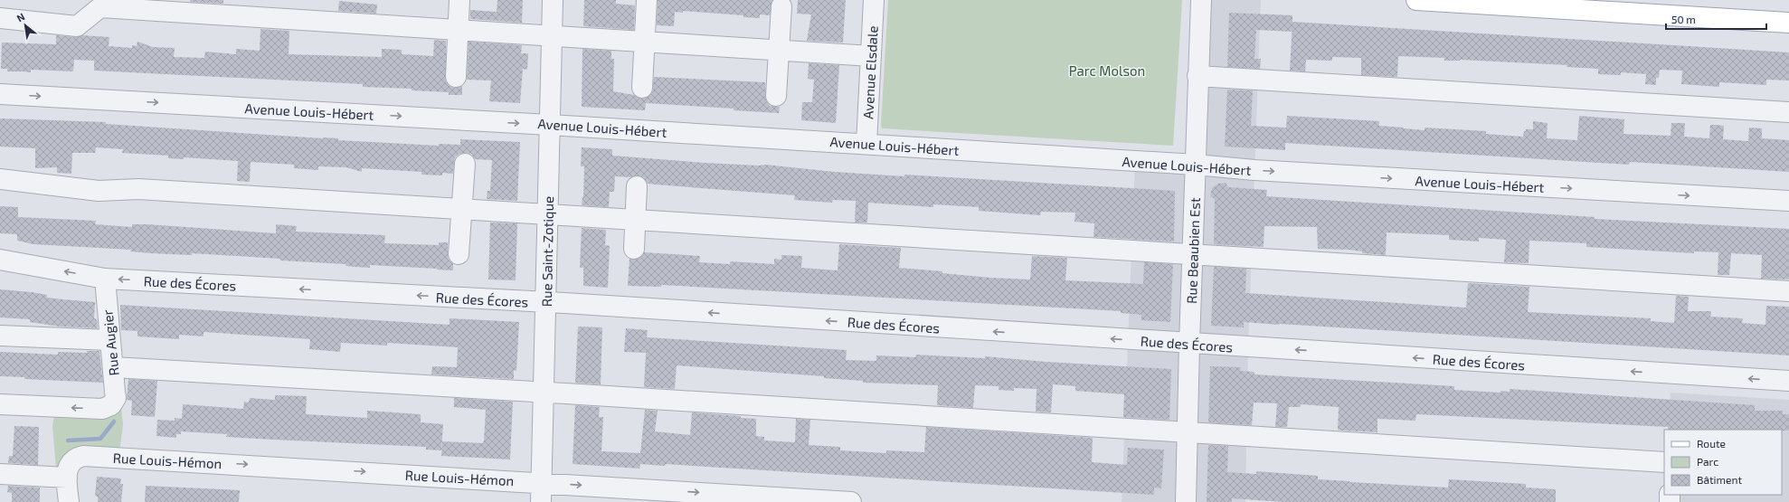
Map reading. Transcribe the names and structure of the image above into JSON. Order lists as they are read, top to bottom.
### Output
{
  "streets": {
    "street": [
      "Avenue Elsdale",
      "Avenue Louis-Hébert",
      "Rue Beaubien Est",
      "Rue Saint-Zotique",
      "Rue des Écores",
      "Rue Augier",
      "Rue Louis-Hémon"
    ]
  },
  "crossings": [
    ["Avenue Elsdale", "Avenue Louis-Hébert"],
    ["Avenue Louis-Hébert", "Rue Beaubien Est"],
    ["Avenue Louis-Hébert", "Rue Saint-Zotique"],
    ["Rue Beaubien Est", "Rue des Écores"],
    ["Rue Saint-Zotique", "Rue des Écores"],
    ["Rue Saint-Zotique", "Rue Louis-Hémon"],
    ["Rue des Écores", "Rue Augier"]
  ],
  "parks": ["Parc Molson"],
  "legend": ["Route", "Parc", "Bâtiment"],
  "scale_bar": "50 m",
  "north": "top left"
}
